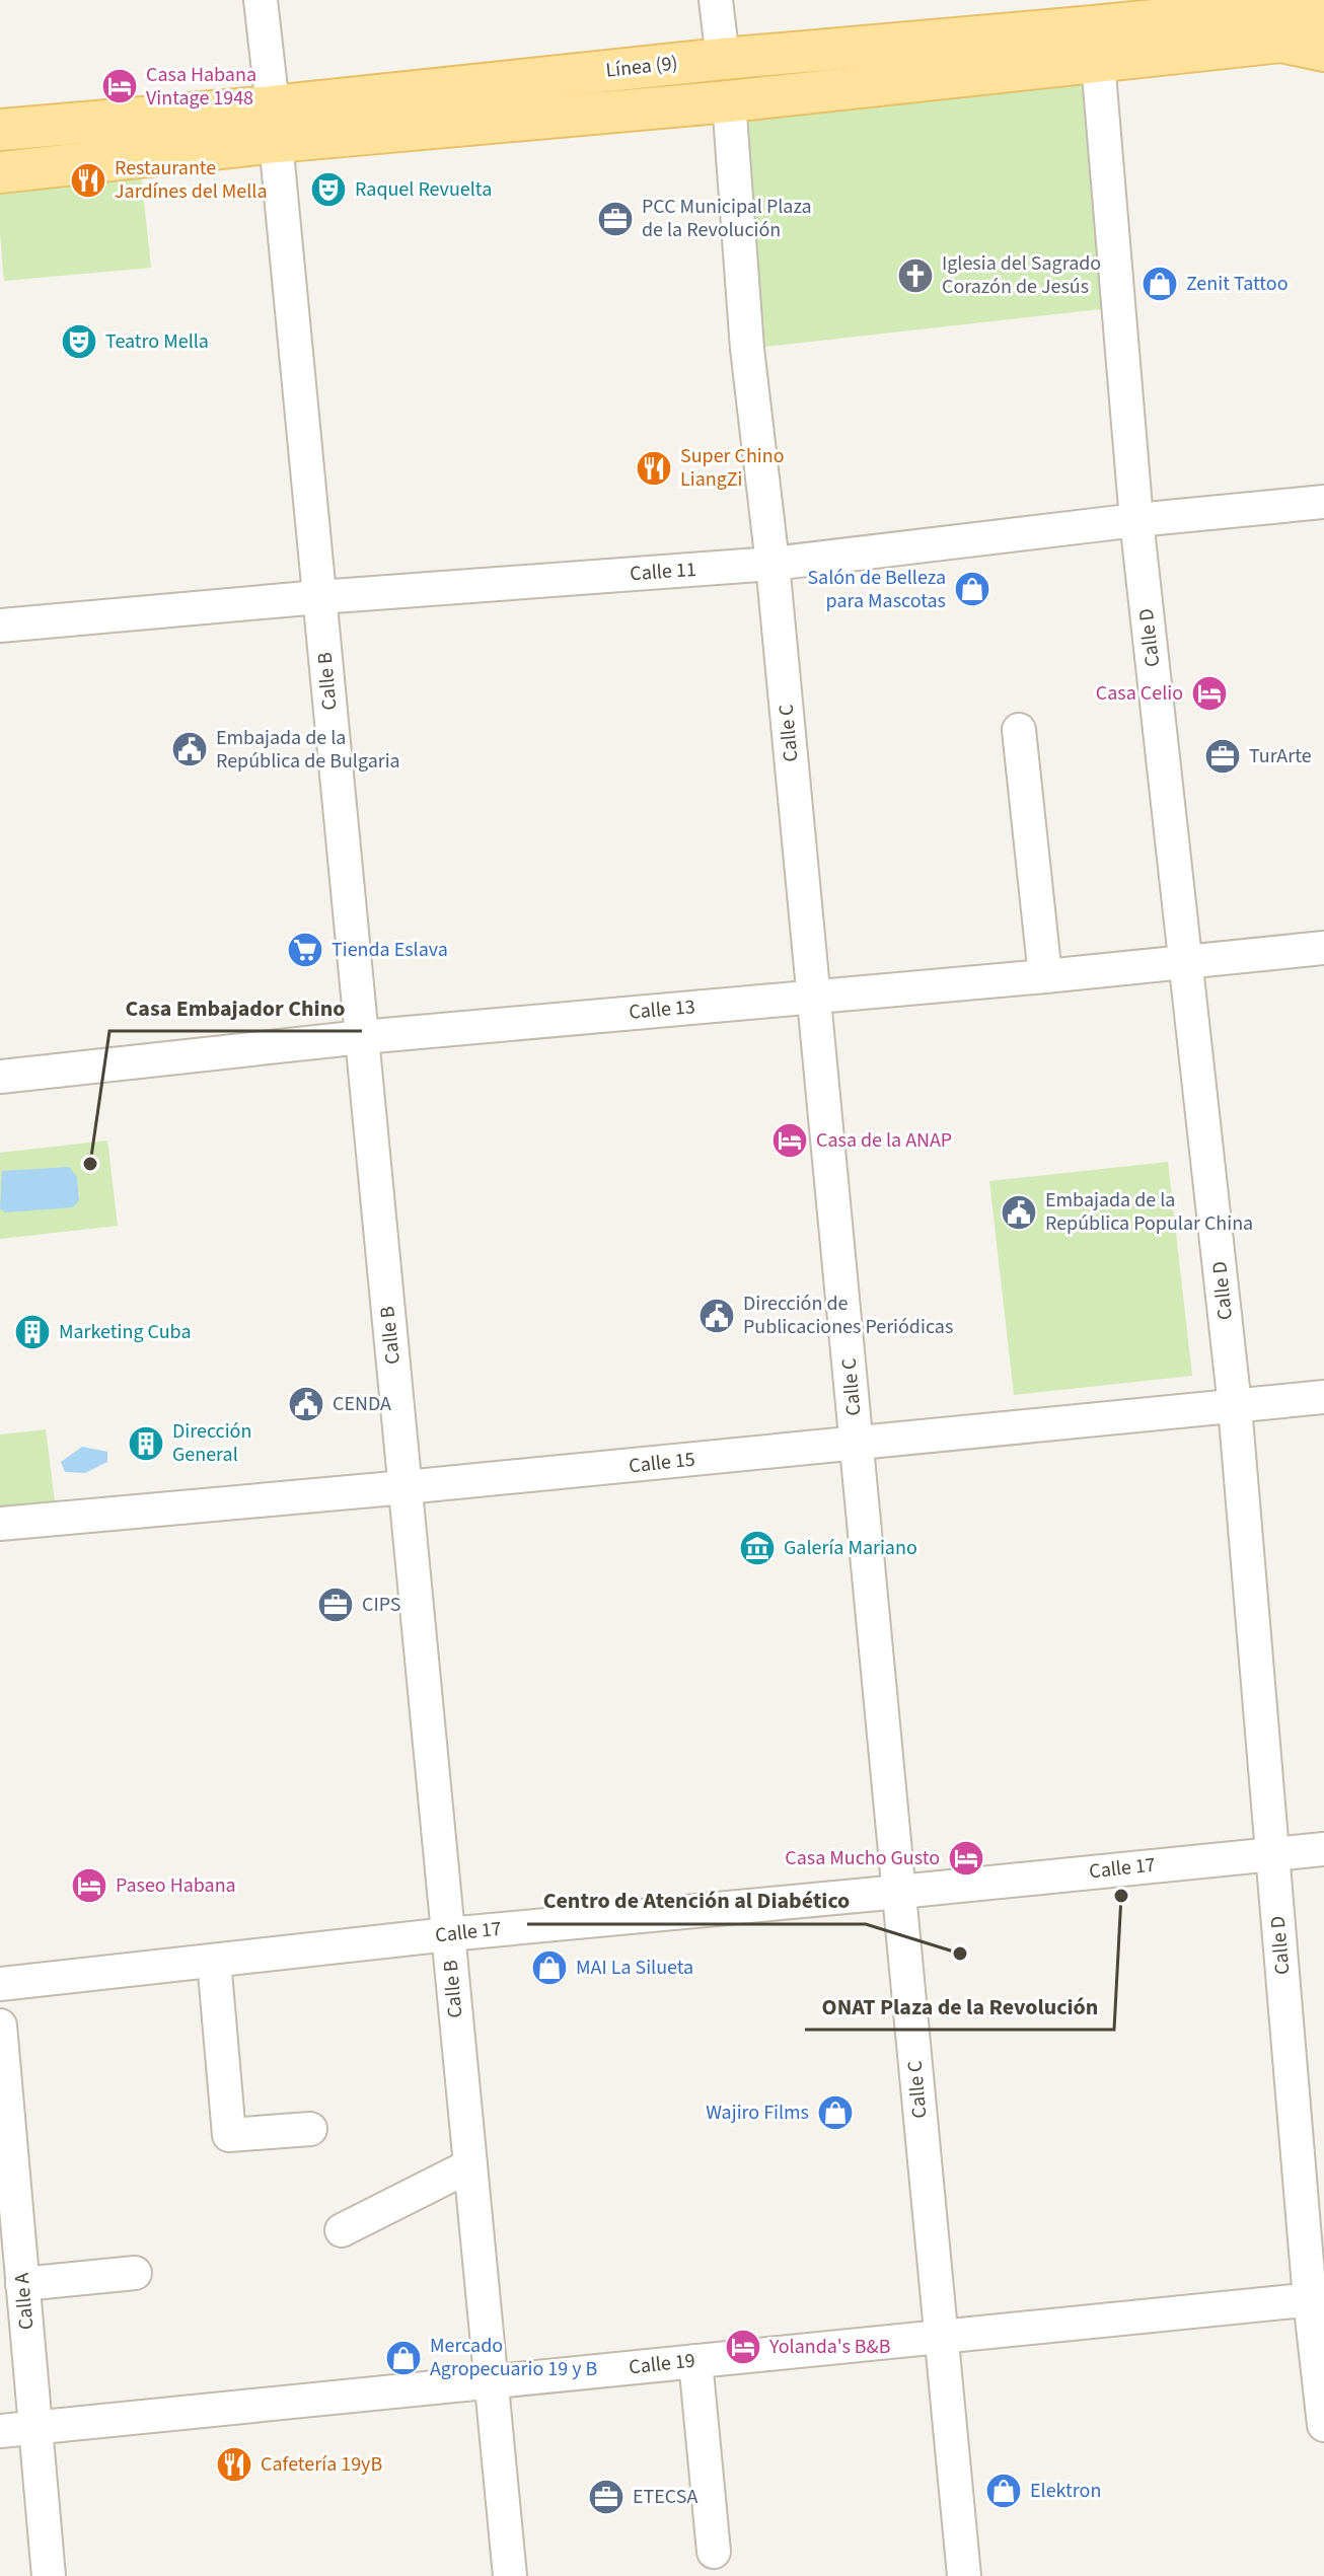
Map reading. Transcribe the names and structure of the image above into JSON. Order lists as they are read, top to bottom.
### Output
{
  "streets": {
    "main road": ["Línea (9)"],
    "street": [
      "Calle 11",
      "Calle D",
      "Calle B",
      "Calle C",
      "Calle 13",
      "Calle 15",
      "Calle 17",
      "Calle A",
      "Calle 19"
    ]
  },
  "crossings": [
    ["Línea (9)", "Calle D"],
    ["Línea (9)", "Calle B"],
    ["Línea (9)", "Calle C"],
    ["Calle 11", "Calle D"],
    ["Calle 11", "Calle B"],
    ["Calle 11", "Calle C"],
    ["Calle D", "Calle 13"],
    ["Calle D", "Calle 15"],
    ["Calle D", "Calle 17"],
    ["Calle D", "Calle 19"],
    ["Calle B", "Calle 13"],
    ["Calle B", "Calle 15"],
    ["Calle B", "Calle 17"],
    ["Calle B", "Calle 19"],
    ["Calle C", "Calle 13"],
    ["Calle C", "Calle 15"],
    ["Calle C", "Calle 17"],
    ["Calle C", "Calle 19"],
    ["Calle A", "Calle 19"]
  ],
  "places": {
    "hotel": [
      "Casa Habana Vintage 1948",
      "Casa Celio",
      "Casa de la ANAP",
      "Casa Mucho Gusto",
      "Paseo Habana",
      "Yolanda's B&B"
    ],
    "restaurant": ["Restaurante Jardínes del Mella", "Super Chino LiangZi", "Cafetería 19yB"],
    "theatre": ["Raquel Revuelta", "Teatro Mella"],
    "office": [
      "PCC Municipal Plaza de la Revolución",
      "TurArte",
      "CIPS",
      "ETECSA"
    ],
    "church": ["Iglesia del Sagrado Corazón de Jesús"],
    "shop": [
      "Zenit Tattoo",
      "Salón de Belleza para Mascotas",
      "MAI La Silueta",
      "Wajiro Films",
      "Mercado Agropecuario 19 y B",
      "Elektron"
    ],
    "public building": [
      "Embajada de la República de Bulgaria",
      "Embajada de la República Popular China",
      "Dirección de Publicaciones Periódicas",
      "CENDA"
    ],
    "supermarket": ["Tienda Eslava"],
    "other": ["Casa Embajador Chino", "ONAT Plaza de la Revolución", "Centro de Atención al Diabético"],
    "building": ["Marketing Cuba", "Dirección General"],
    "museum": ["Galería Mariano"]
  }
}
